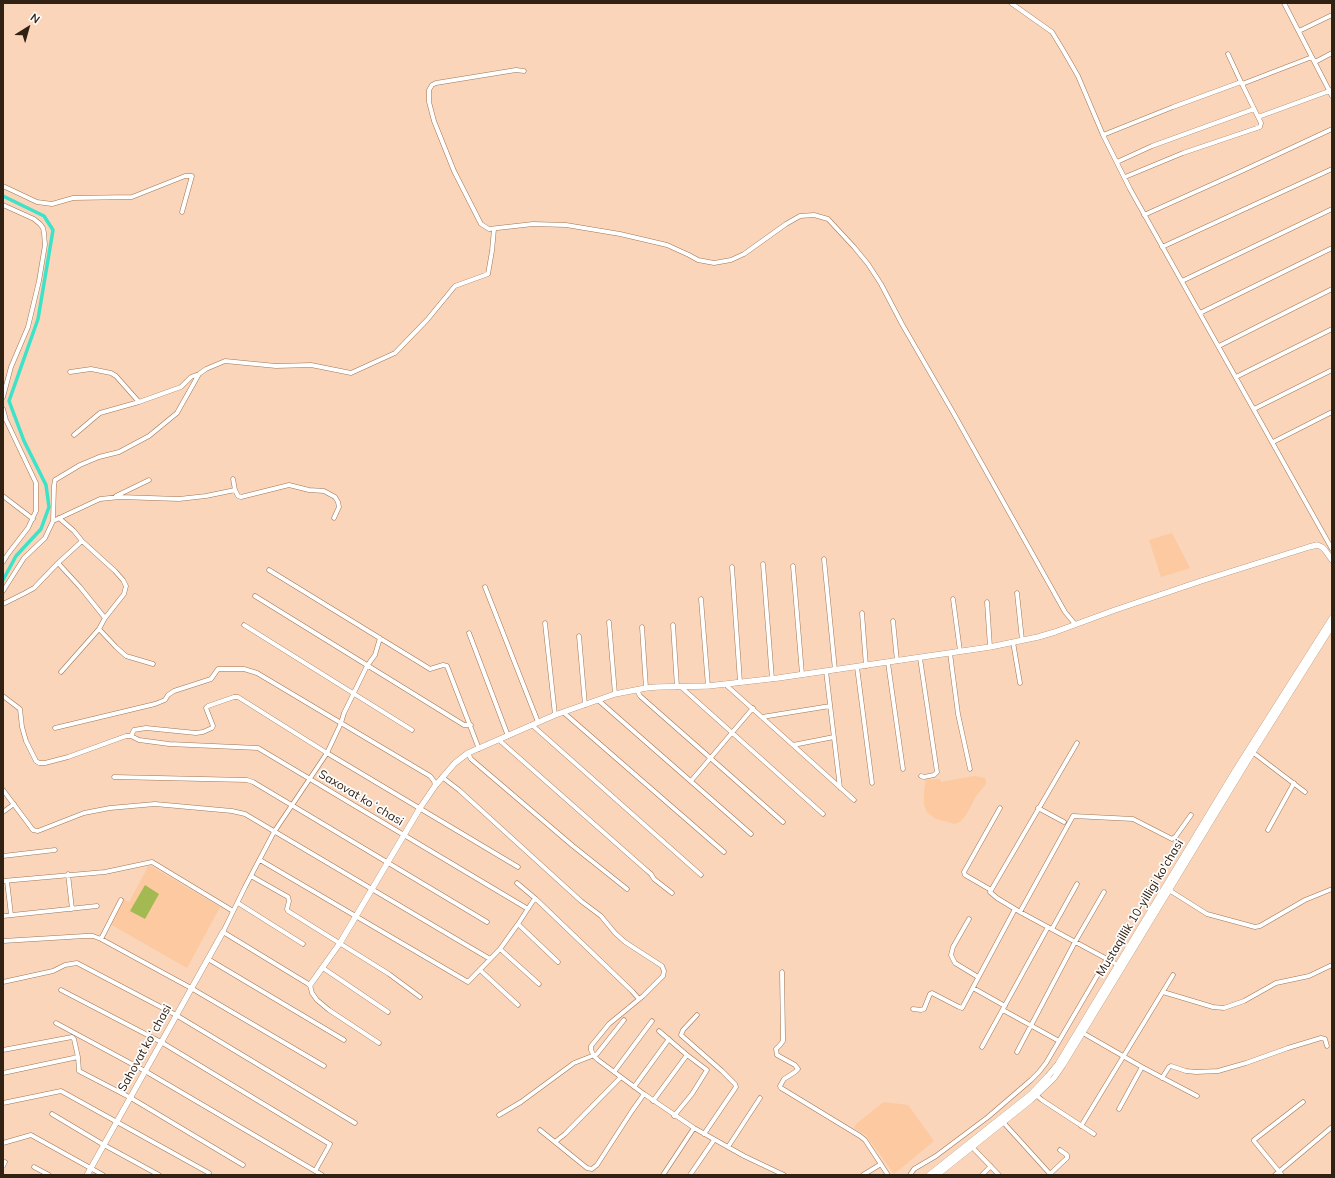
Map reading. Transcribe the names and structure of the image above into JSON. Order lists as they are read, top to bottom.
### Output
{
  "streets": {
    "street": ["Saxovat koʻchasi", "Mustaqillik 10-yilligi ko'chasi", "Sahovat koʻchasi"]
  },
  "north": "top right"
}
